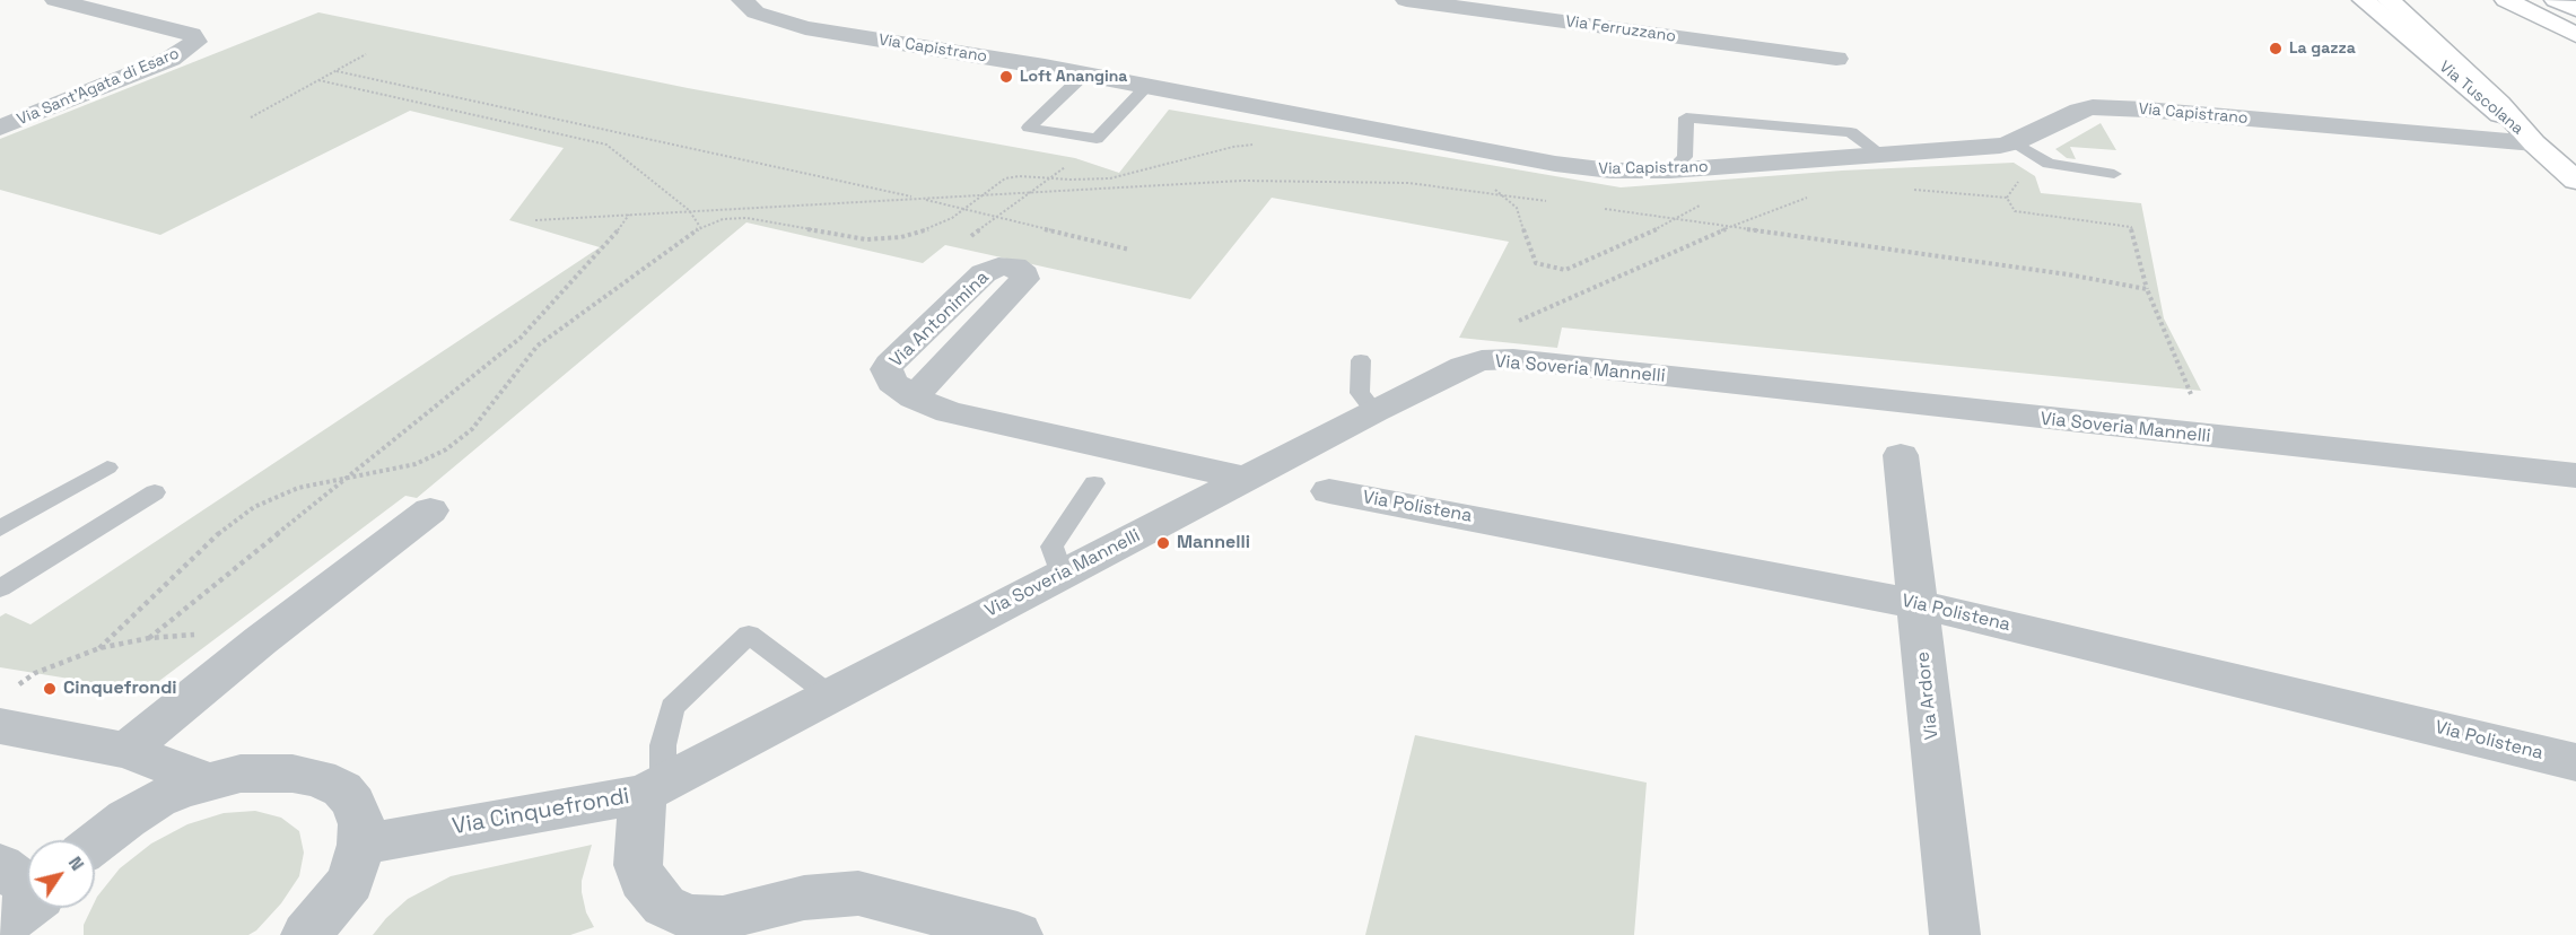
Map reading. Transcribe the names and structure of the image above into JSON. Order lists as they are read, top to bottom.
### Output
{
  "streets": {
    "main road": ["Via Tuscolana"],
    "street": [
      "Via Ferruzzano",
      "Via Capistrano",
      "Via Sant'Agata di Esaro",
      "Via Antonimina",
      "Via Soveria Mannelli",
      "Via Polistena",
      "Via Ardore",
      "Via Cinquefrondi"
    ]
  },
  "crossings": [
    ["Via Capistrano", "Via Tuscolana"],
    ["Via Antonimina", "Via Soveria Mannelli"],
    ["Via Soveria Mannelli", "Via Cinquefrondi"],
    ["Via Polistena", "Via Ardore"]
  ],
  "places": [
    "La gazza",
    "Loft Anangina",
    "Mannelli",
    "Cinquefrondi"
  ],
  "north": "top right"
}
